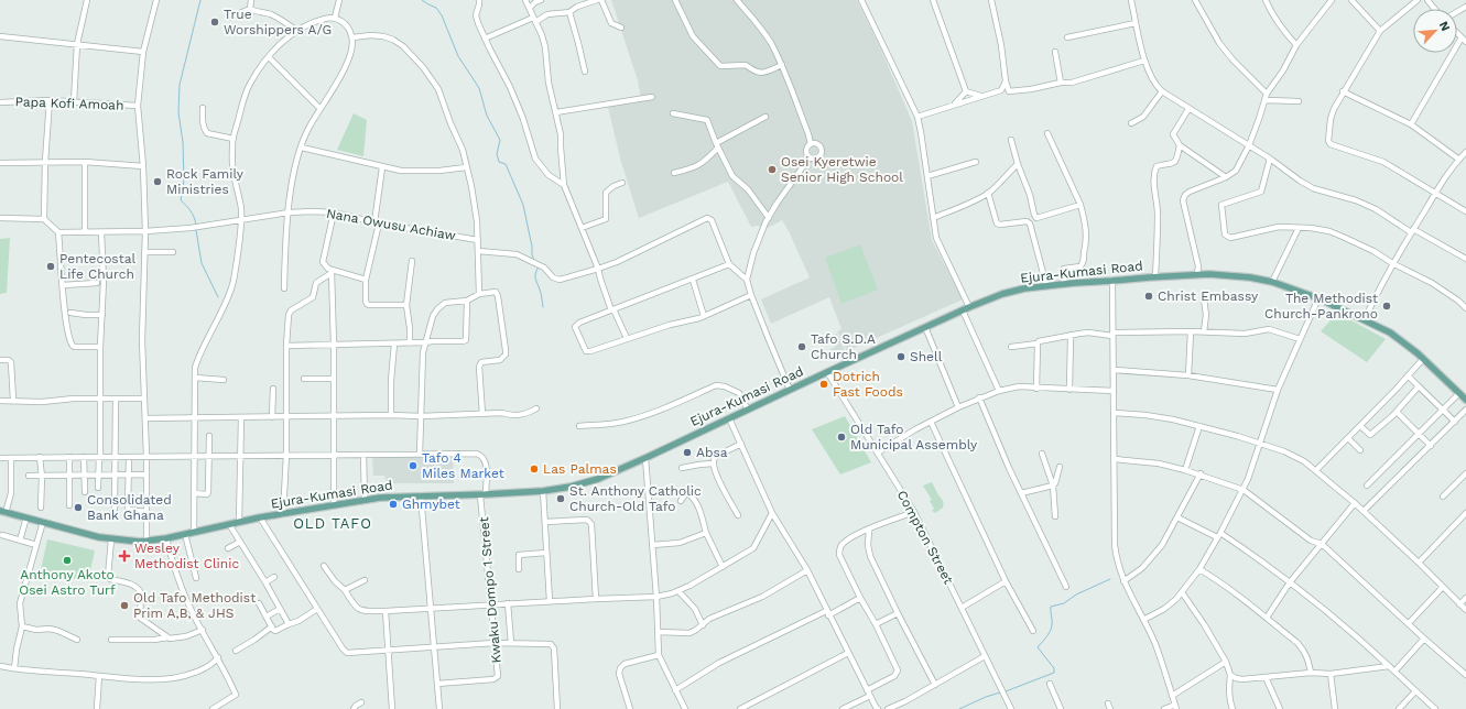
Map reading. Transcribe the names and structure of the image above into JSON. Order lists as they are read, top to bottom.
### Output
{
  "streets": {
    "main road": ["Ejura-Kumasi Road"],
    "street": [
      "Papa Kofi Amoah",
      "Nana Owusu Achiaw",
      "Compton Street",
      "Kwaku Dompo 1 Street"
    ]
  },
  "crossings": [
    ["Ejura-Kumasi Road", "Compton Street"],
    ["Ejura-Kumasi Road", "Kwaku Dompo 1 Street"]
  ],
  "districts": ["OLD TAFO"],
  "places": {
    "other": [
      "True Worshippers A/G",
      "Osei Kyeretwie Senior High School",
      "Rock Family Ministries",
      "Pentecostal Life Church",
      "Christ Embassy",
      "The Methodist Church-Pankrono",
      "Tafo S.D.A Church",
      "Shell",
      "Dotrich Fast Foods",
      "Old Tafo Municipal Assembly",
      "Absa",
      "Tafo 4 Miles Market",
      "Las Palmas",
      "St. Anthony Catholic Church-Old Tafo",
      "Ghmybet",
      "Consolidated Bank Ghana",
      "Anthony Akoto Osei Astro Turf",
      "Old Tafo Methodist Prim A,B, & JHS"
    ],
    "health": ["Wesley Methodist Clinic"]
  },
  "north": "top right"
}
